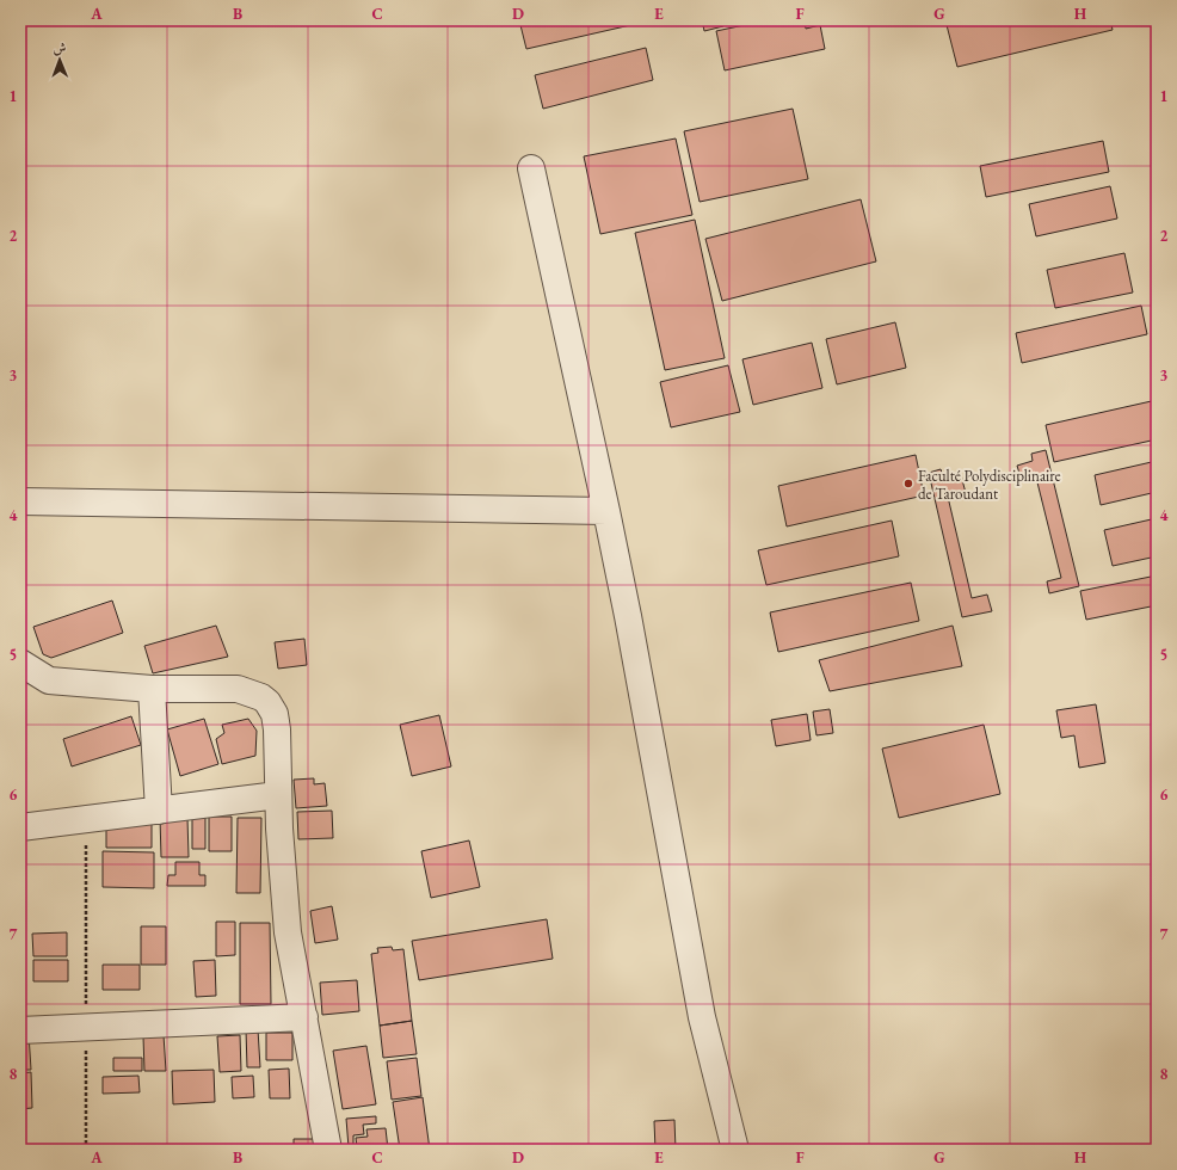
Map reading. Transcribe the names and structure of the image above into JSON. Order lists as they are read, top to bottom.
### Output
{
  "places": ["Faculté Polydisciplinaire de Taroudant"],
  "north": "top",
  "grid": {
    "columns": [
      "A",
      "B",
      "C",
      "D",
      "E",
      "F",
      "G",
      "H"
    ],
    "rows": [
      "1",
      "2",
      "3",
      "4",
      "5",
      "6",
      "7",
      "8"
    ]
  }
}
